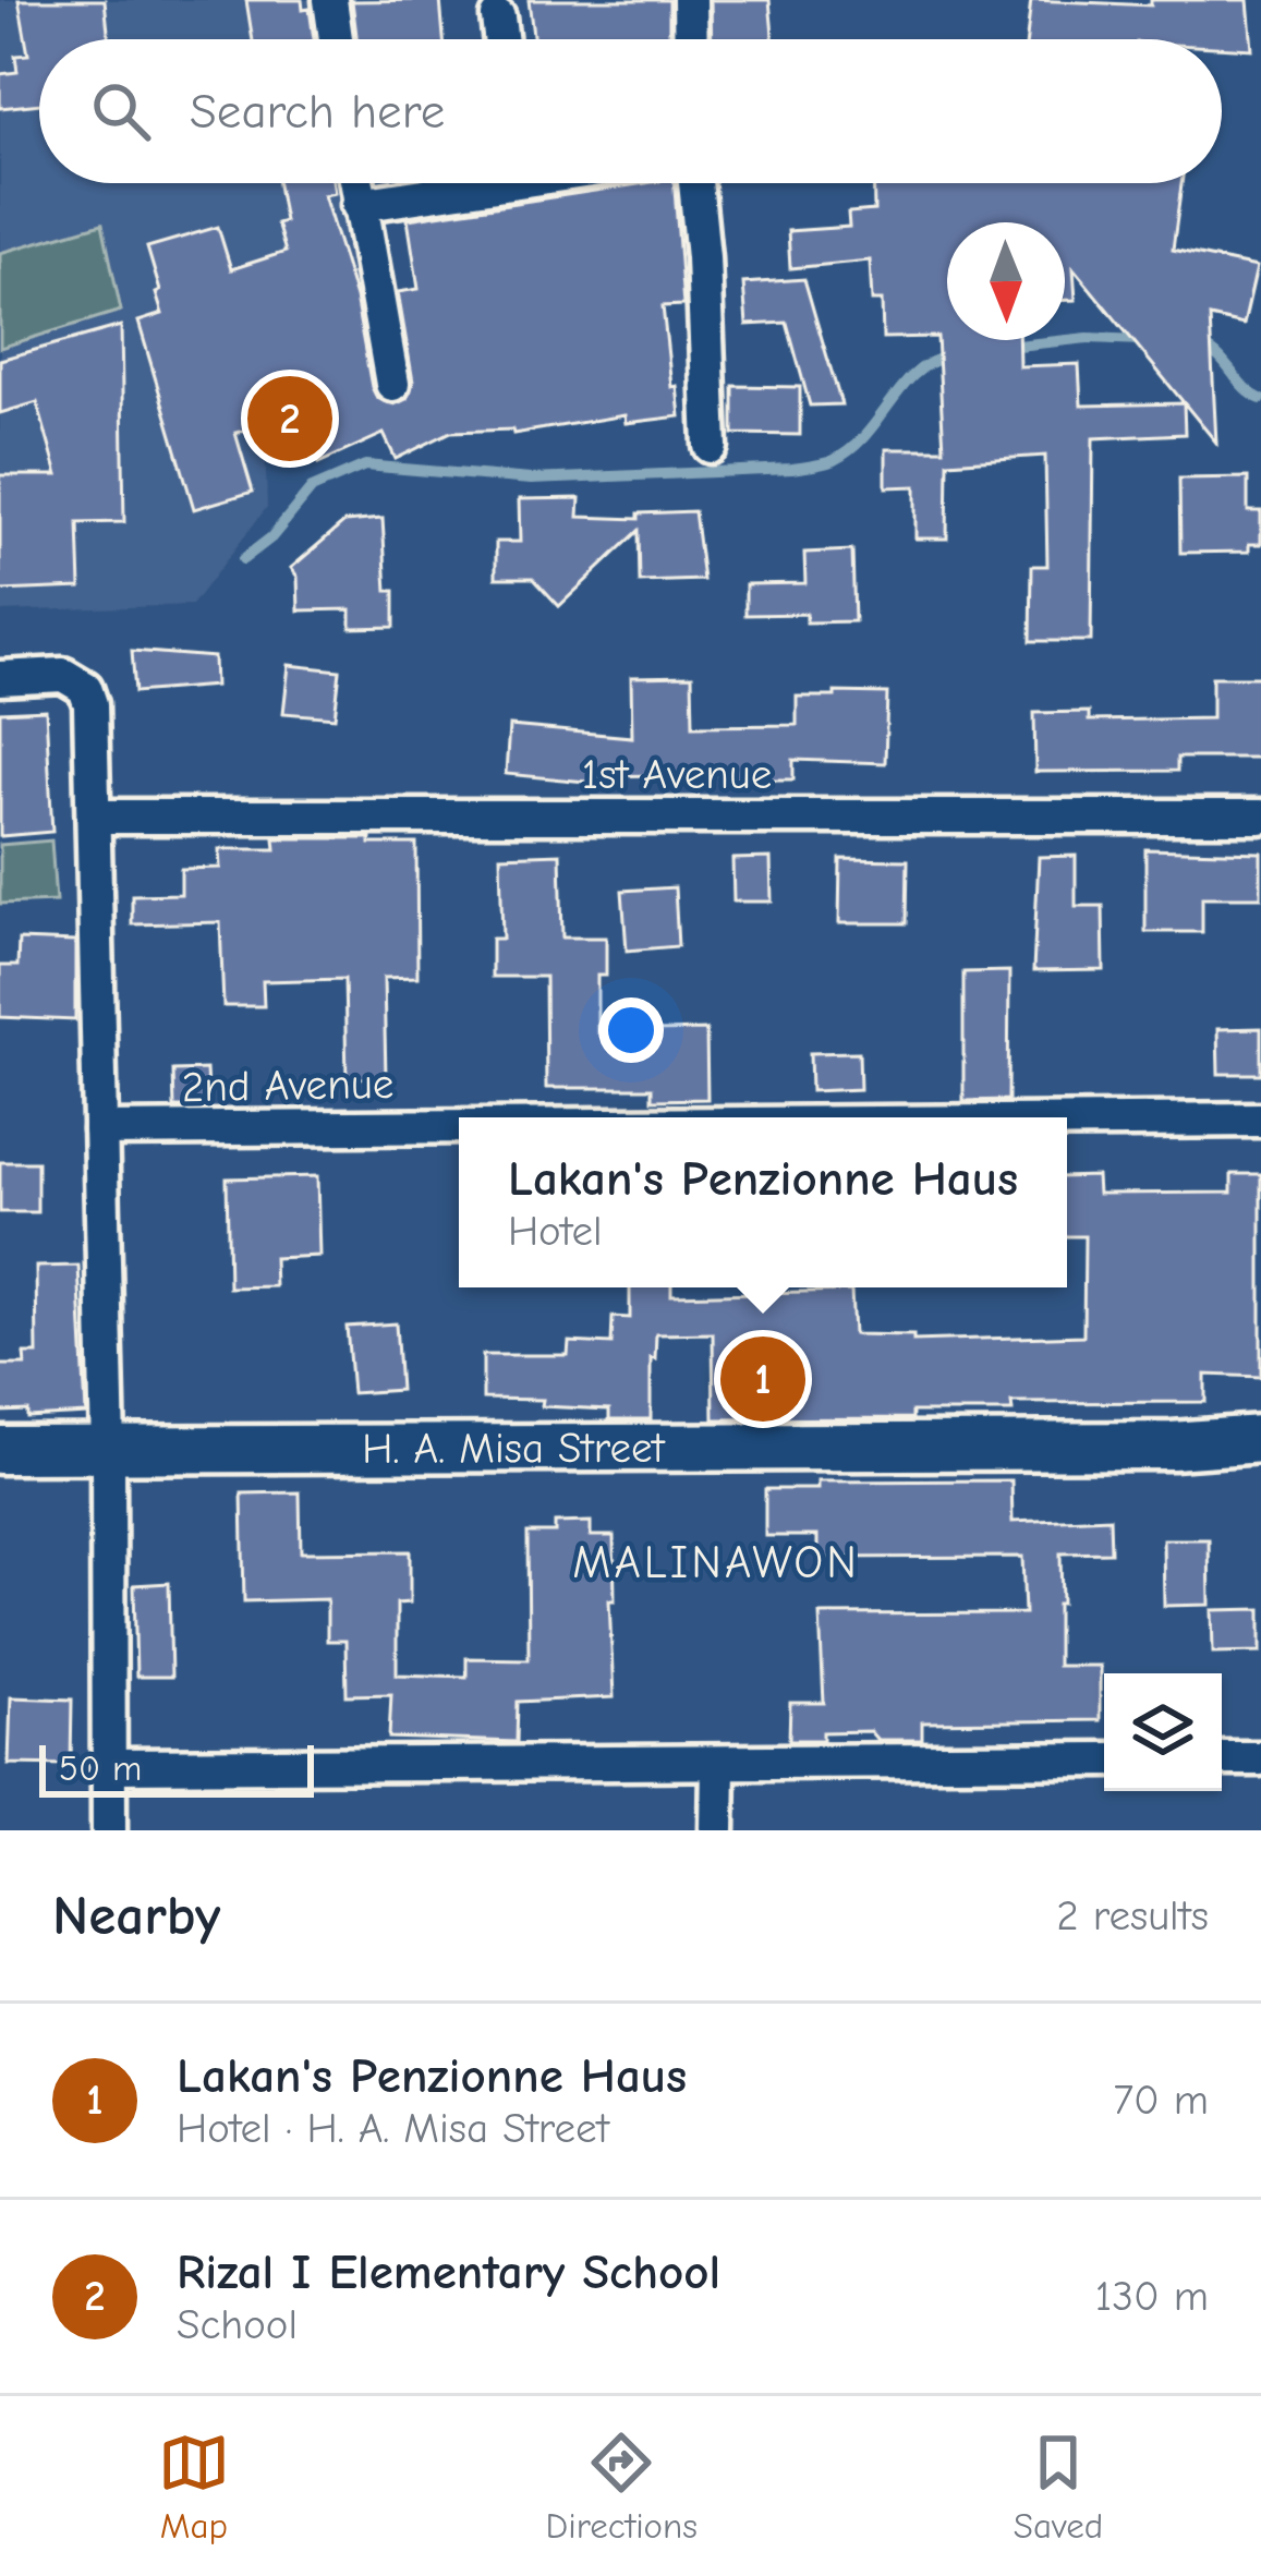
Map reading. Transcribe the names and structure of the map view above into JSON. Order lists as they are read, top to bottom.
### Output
{
  "streets": {
    "street": ["1st Avenue", "2nd Avenue", "H. A. Misa Street"]
  },
  "districts": ["MALINAWON"],
  "scale_bar": "50 m",
  "north": "bottom",
  "page": {
    "search": "Search here",
    "pins": ["2", "1"],
    "popup": ["Lakan's Penzionne Haus", "Hotel"],
    "scale": "50 m",
    "heading": ["Nearby", "2 results"],
    "list": [
      {
        "mark": "1",
        "name": "Lakan's Penzionne Haus",
        "note": "Hotel · H. A. Misa Street",
        "value": "70 m"
      },
      {
        "mark": "2",
        "name": "Rizal I Elementary School",
        "note": "School",
        "value": "130 m"
      }
    ],
    "nav": ["Map", "Directions", "Saved"]
  }
}
